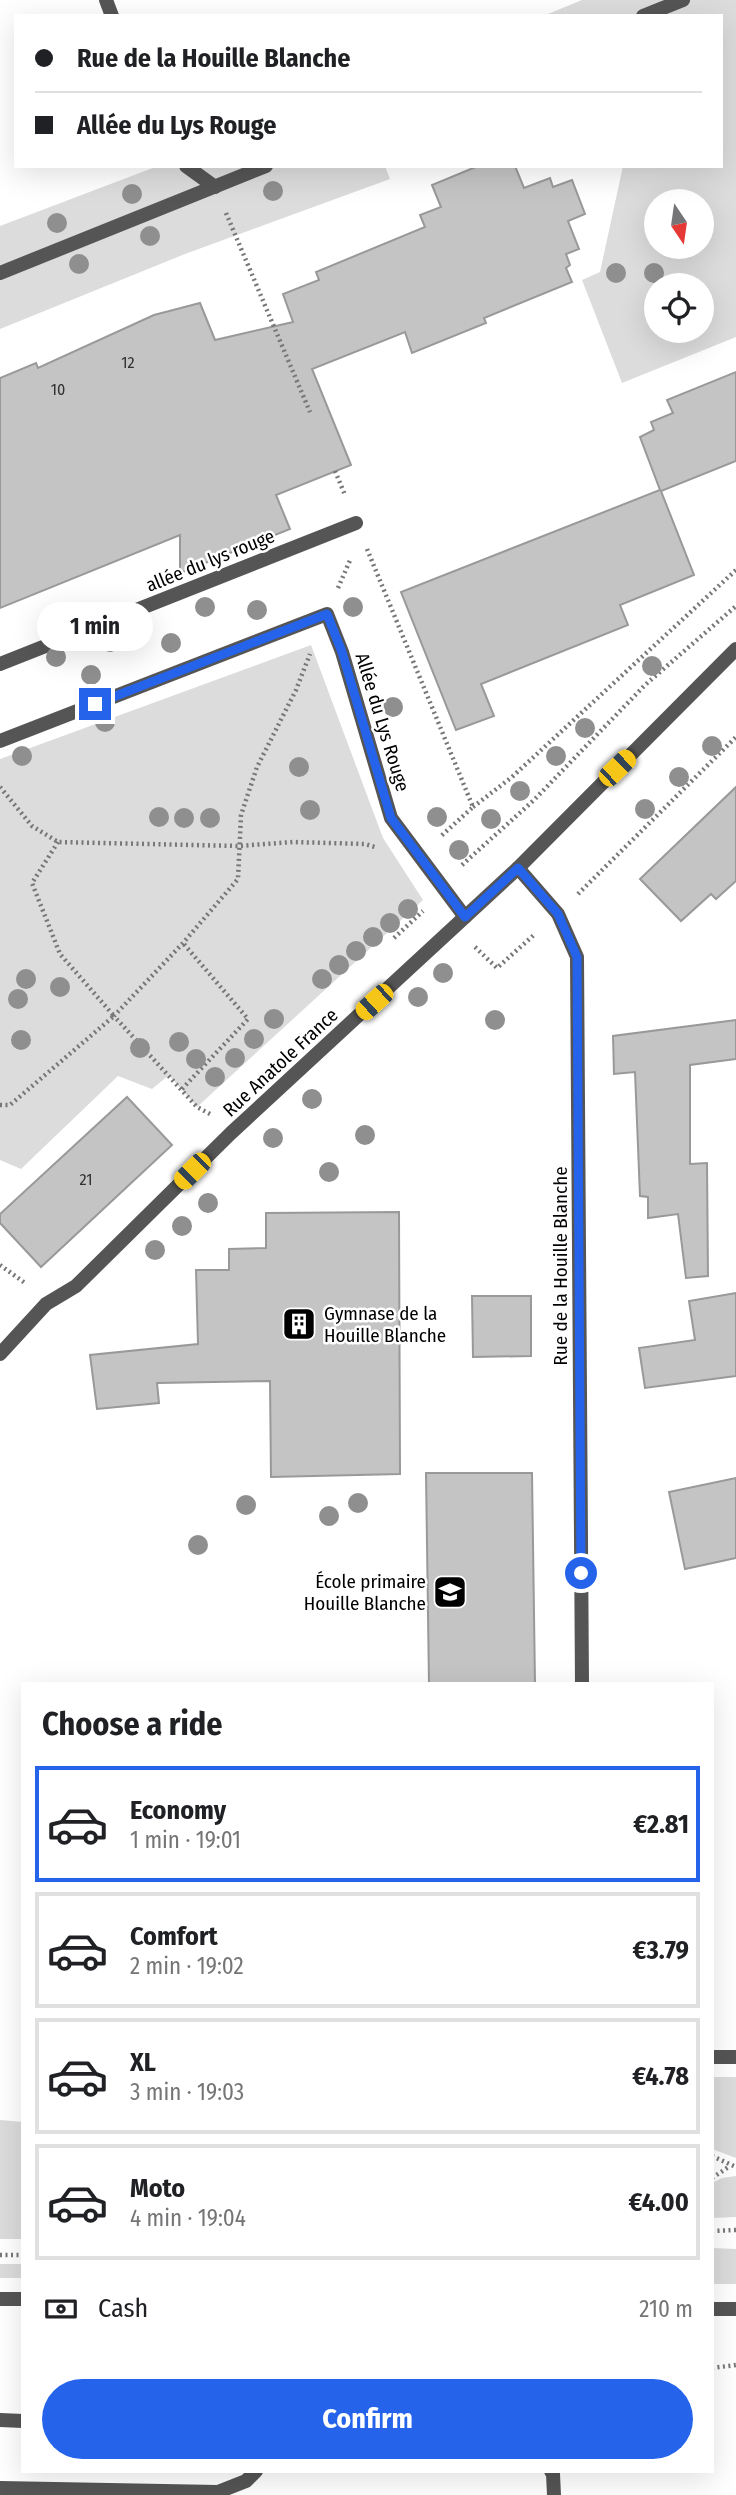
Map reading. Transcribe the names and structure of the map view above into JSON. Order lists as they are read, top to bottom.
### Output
{
  "streets": {
    "street": [
      "allée du lys rouge",
      "Allée du Lys Rouge",
      "Rue Anatole France",
      "Rue de la Houille Blanche"
    ]
  },
  "crossings": [
    ["Allée du Lys Rouge", "Rue Anatole France"],
    ["Rue Anatole France", "Rue de la Houille Blanche"]
  ],
  "places": {
    "building": ["Gymnase de la Houille Blanche"],
    "school or university": ["École primaire Houille Blanche"]
  },
  "house_numbers": ["12", "10", "21"],
  "north": "bottom",
  "page": {
    "banner": ["Rue de la Houille Blanche", "Allée du Lys Rouge"],
    "bubble": "1 min",
    "heading": "Choose a ride",
    "list": [
      {
        "name": "Economy",
        "note": "1 min · 19:01",
        "value": "€2.81"
      },
      {
        "name": "Comfort",
        "note": "2 min · 19:02",
        "value": "€3.79"
      },
      {
        "name": "XL",
        "note": "3 min · 19:03",
        "value": "€4.78"
      },
      {
        "name": "Moto",
        "note": "4 min · 19:04",
        "value": "€4.00"
      }
    ],
    "pay": ["Cash", "210 m"],
    "buttons": "Confirm"
  }
}
